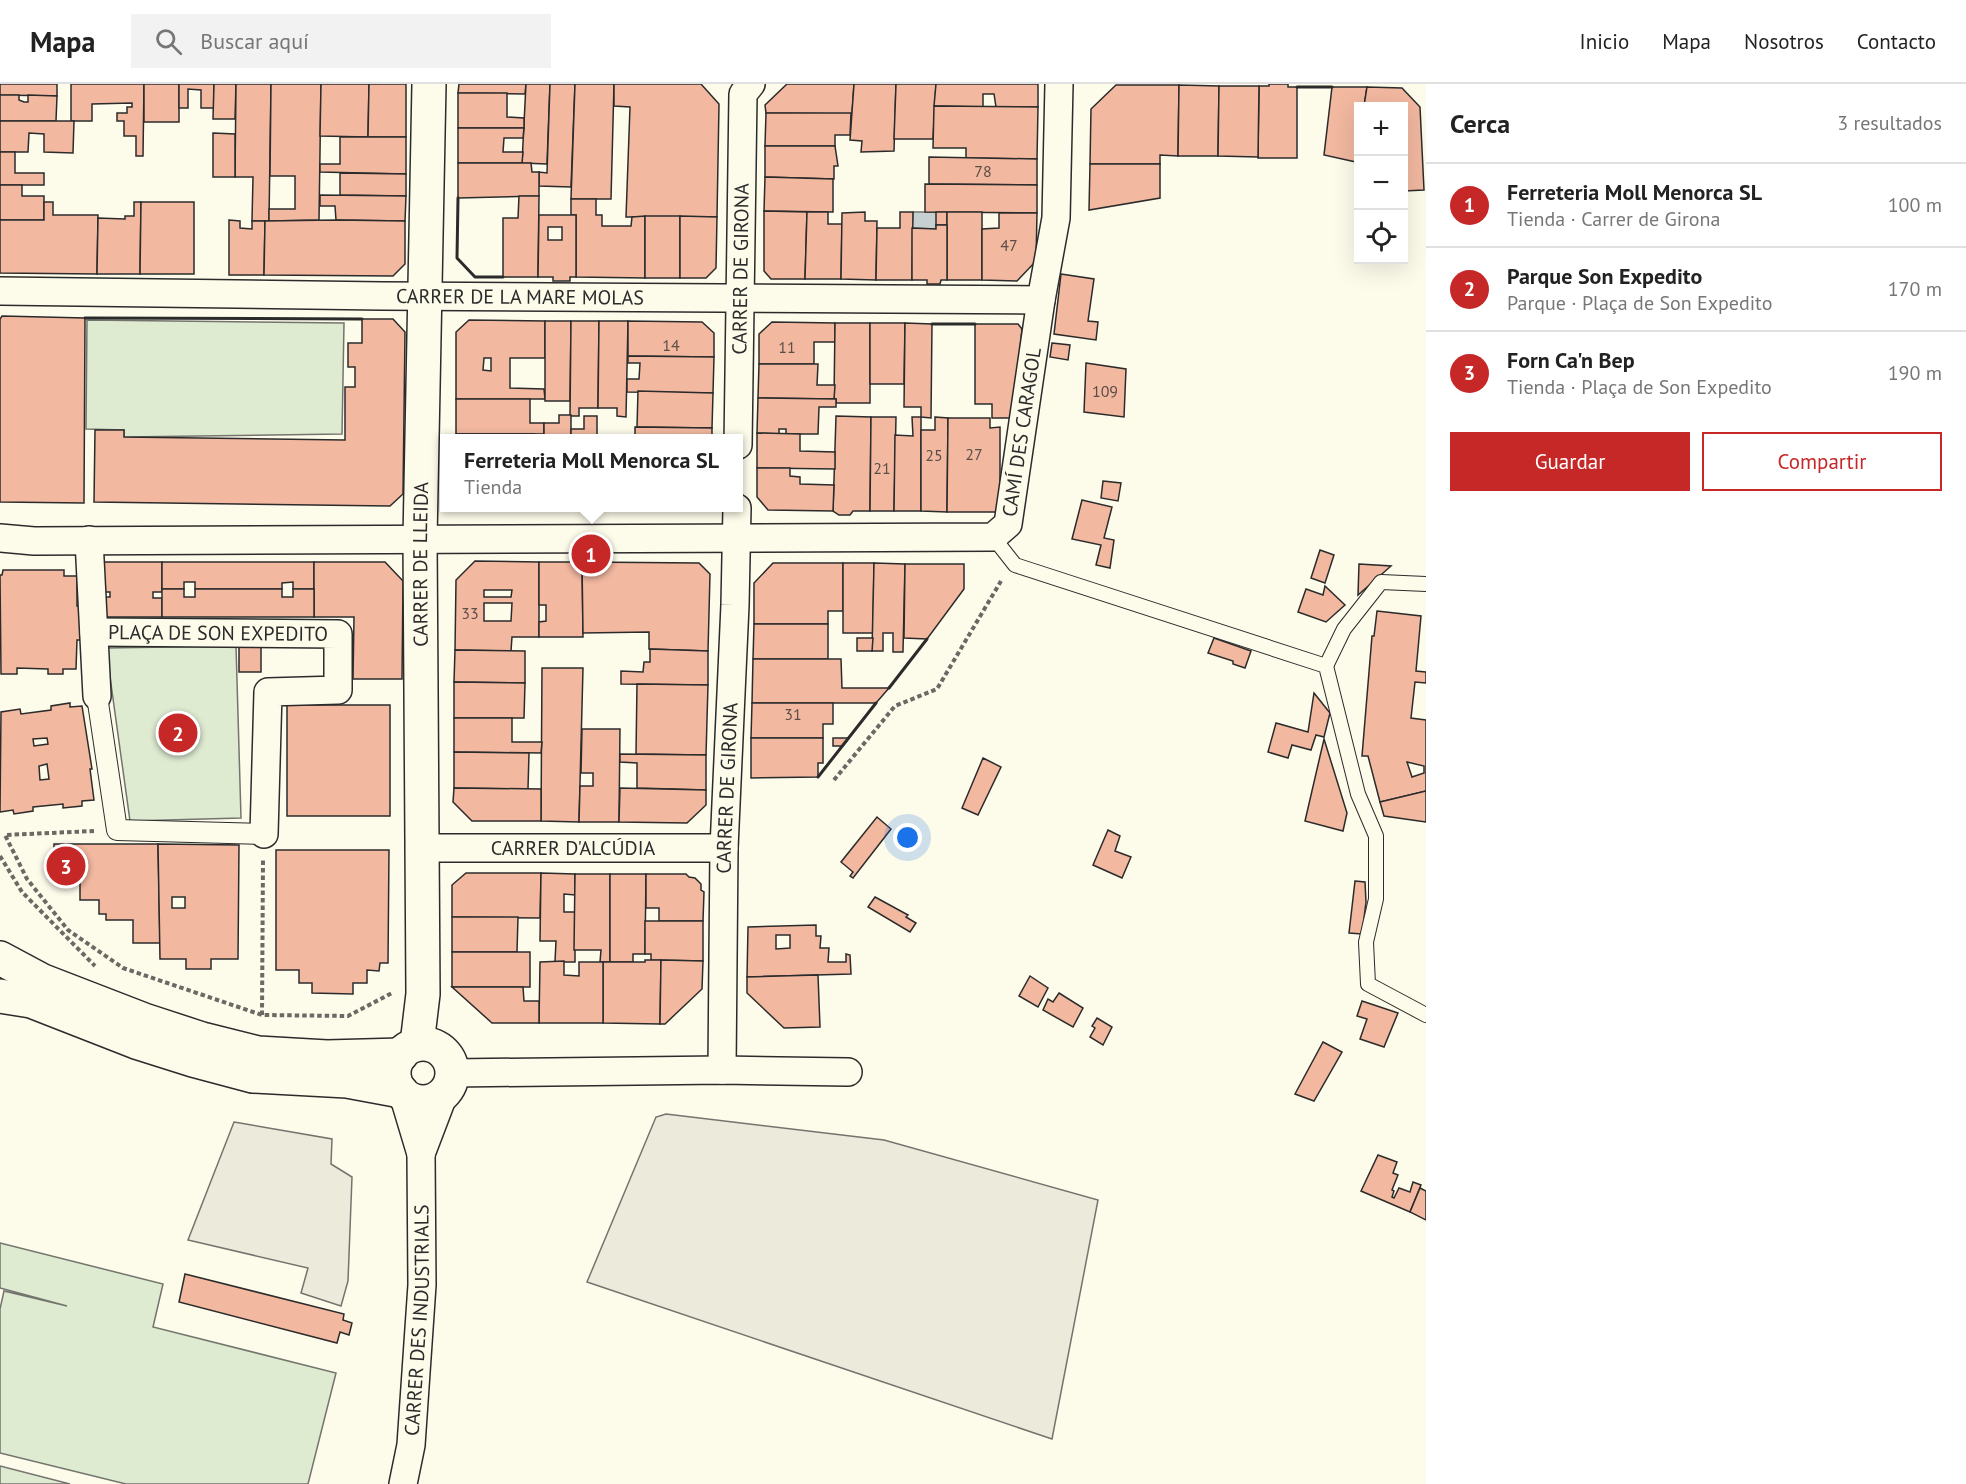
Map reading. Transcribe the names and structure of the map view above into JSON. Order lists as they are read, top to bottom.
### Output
{
  "streets": {
    "street": [
      "CARRER DE GIRONA",
      "CARRER DE LA MARE MOLAS",
      "CAMÍ DES CARAGOL",
      "CARRER DE LLEIDA",
      "PLAÇA DE SON EXPEDITO",
      "CARRER D'ALCÚDIA",
      "CARRER DES INDUSTRIALS"
    ]
  },
  "crossings": [
    ["CARRER DE GIRONA", "CARRER DE LA MARE MOLAS"],
    ["CARRER DE GIRONA", "CARRER D'ALCÚDIA"],
    ["CARRER DE LA MARE MOLAS", "CAMÍ DES CARAGOL"],
    ["CARRER DE LA MARE MOLAS", "CARRER DE LLEIDA"],
    ["CARRER DE LLEIDA", "CARRER D'ALCÚDIA"],
    ["CARRER DE LLEIDA", "CARRER DES INDUSTRIALS"]
  ],
  "house_numbers": [
    "78",
    "47",
    "14",
    "11",
    "109",
    "27",
    "25",
    "21",
    "33",
    "31"
  ],
  "page": {
    "header": "Mapa",
    "search": "Buscar aquí",
    "nav": [
      "Inicio",
      "Mapa",
      "Nosotros",
      "Contacto"
    ],
    "heading": ["Cerca", "3 resultados"],
    "map_buttons": ["+", "−"],
    "list": [
      {
        "mark": "1",
        "name": "Ferreteria Moll Menorca SL",
        "note": "Tienda · Carrer de Girona",
        "value": "100 m"
      },
      {
        "mark": "2",
        "name": "Parque Son Expedito",
        "note": "Parque · Plaça de Son Expedito",
        "value": "170 m"
      },
      {
        "mark": "3",
        "name": "Forn Ca'n Bep",
        "note": "Tienda · Plaça de Son Expedito",
        "value": "190 m"
      }
    ],
    "buttons": ["Guardar", "Compartir"],
    "popup": ["Ferreteria Moll Menorca SL", "Tienda"],
    "pins": ["1", "2", "3"]
  }
}
